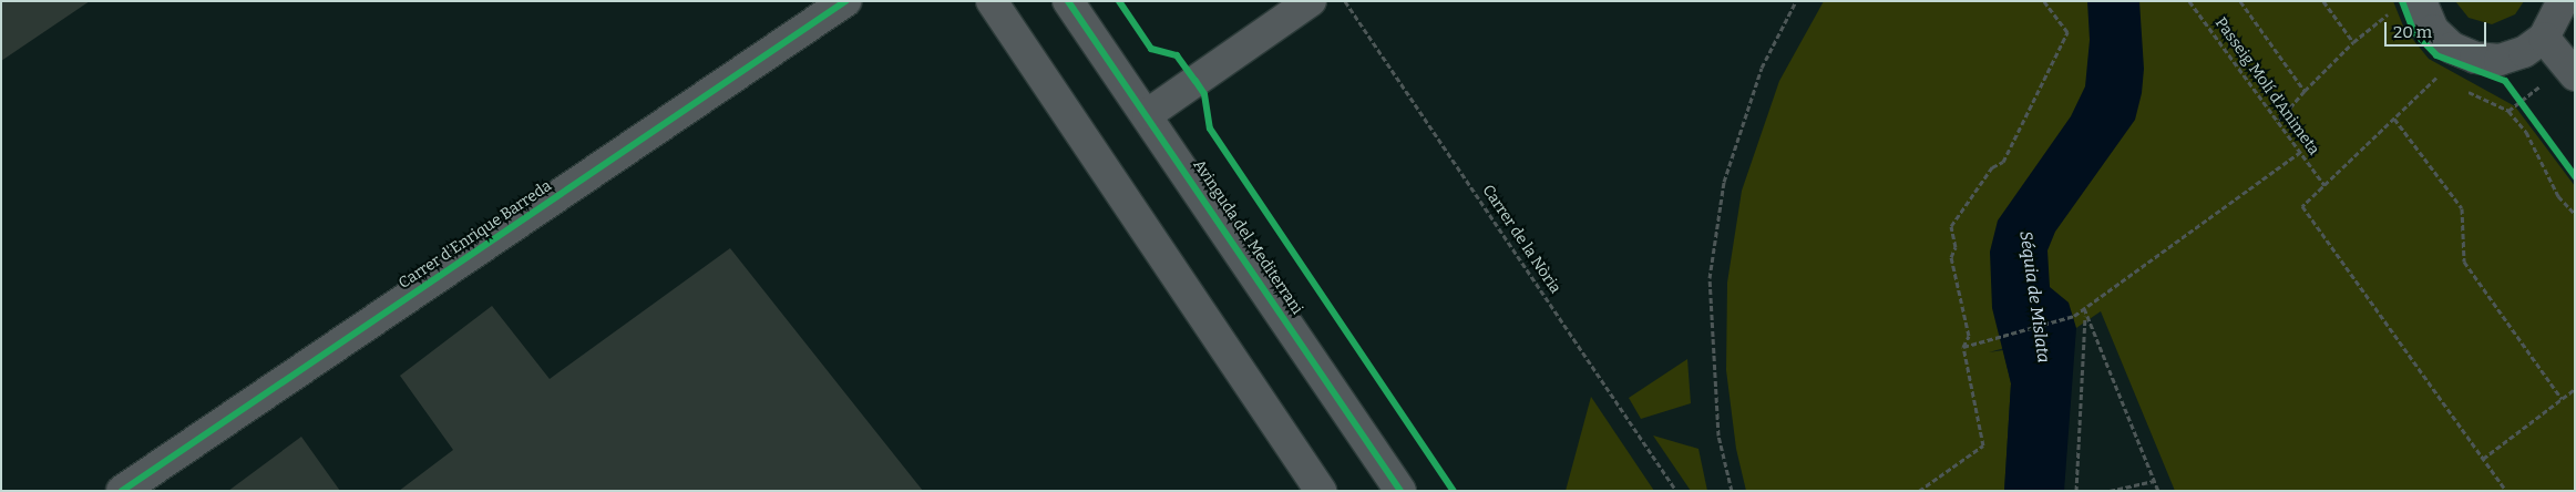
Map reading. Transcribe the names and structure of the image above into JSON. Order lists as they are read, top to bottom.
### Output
{
  "streets": {
    "street": ["Carrer d'Enrique Barreda", "Avinguda del Mediterrani"],
    "path": ["Passeig Molí d'Animeta", "Carrer de la Nòria"]
  },
  "water": ["Séquia de Mislata"],
  "scale_bar": "20 m"
}
